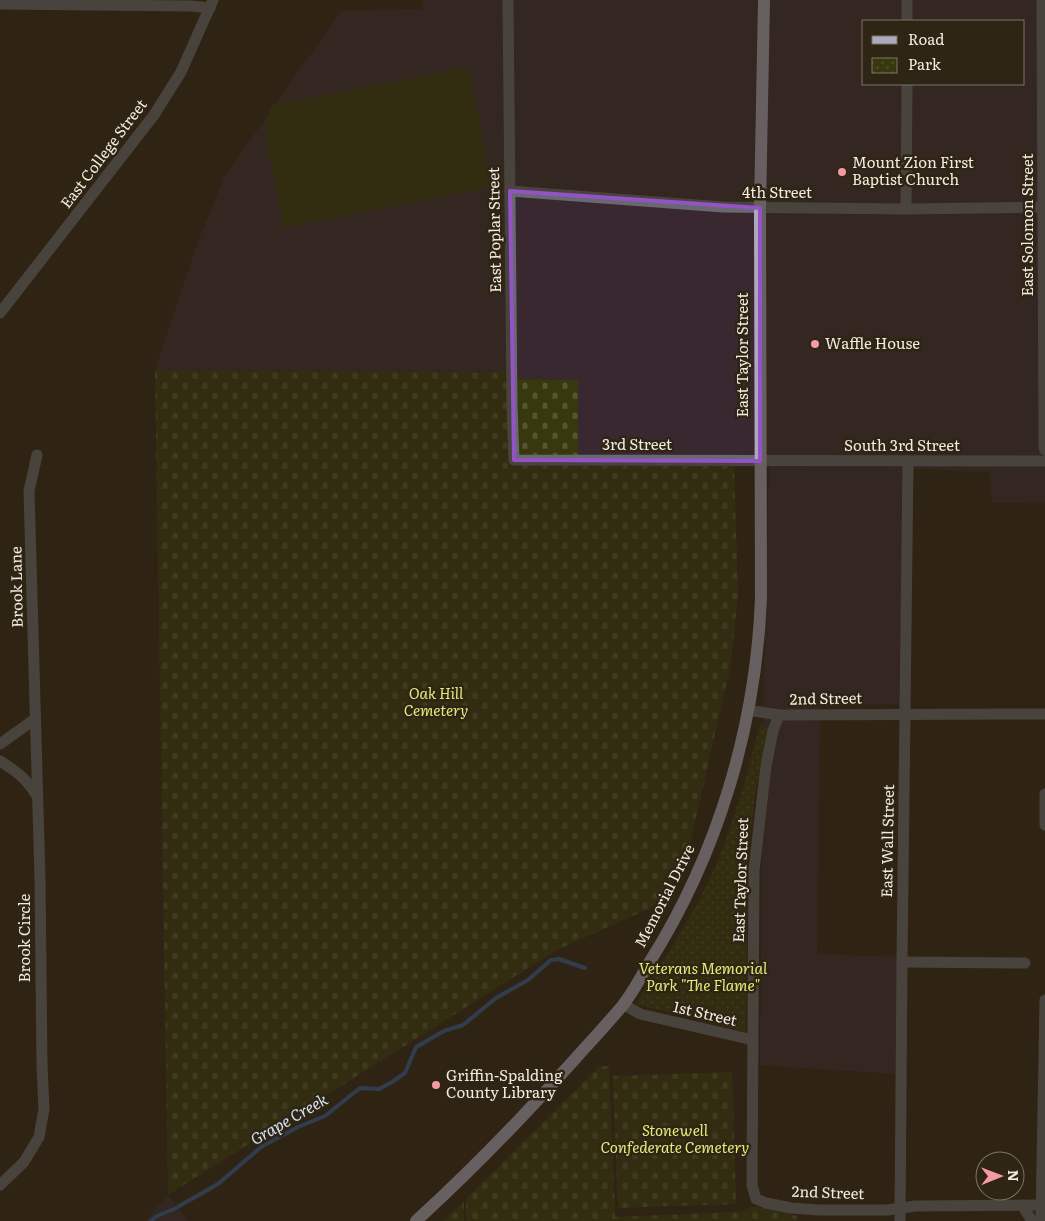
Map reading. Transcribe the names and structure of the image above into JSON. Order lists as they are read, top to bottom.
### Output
{
  "streets": {
    "main road": ["East Taylor Street", "Memorial Drive"],
    "street": [
      "East College Street",
      "4th Street",
      "East Solomon Street",
      "East Poplar Street",
      "3rd Street",
      "South 3rd Street",
      "Brook Lane",
      "2nd Street",
      "East Wall Street",
      "Brook Circle",
      "1st Street"
    ]
  },
  "crossings": [
    ["4th Street", "East Solomon Street"],
    ["4th Street", "East Poplar Street"],
    ["4th Street", "East Taylor Street"],
    ["East Poplar Street", "3rd Street"],
    ["East Taylor Street", "3rd Street"],
    ["East Taylor Street", "South 3rd Street"],
    ["East Taylor Street", "2nd Street"],
    ["East Taylor Street", "Memorial Drive"],
    ["East Taylor Street", "1st Street"],
    ["3rd Street", "South 3rd Street"],
    ["South 3rd Street", "East Wall Street"],
    ["Brook Lane", "Brook Circle"],
    ["2nd Street", "East Wall Street"],
    ["2nd Street", "Memorial Drive"],
    ["Memorial Drive", "1st Street"]
  ],
  "water": ["Grape Creek"],
  "parks": ["Oak Hill Cemetery", "Veterans Memorial Park \"The Flame\"", "Stonewell Confederate Cemetery"],
  "places": ["Mount Zion First Baptist Church", "Waffle House", "Griffin-Spalding County Library"],
  "legend": ["Road", "Park"],
  "north": "right"
}
